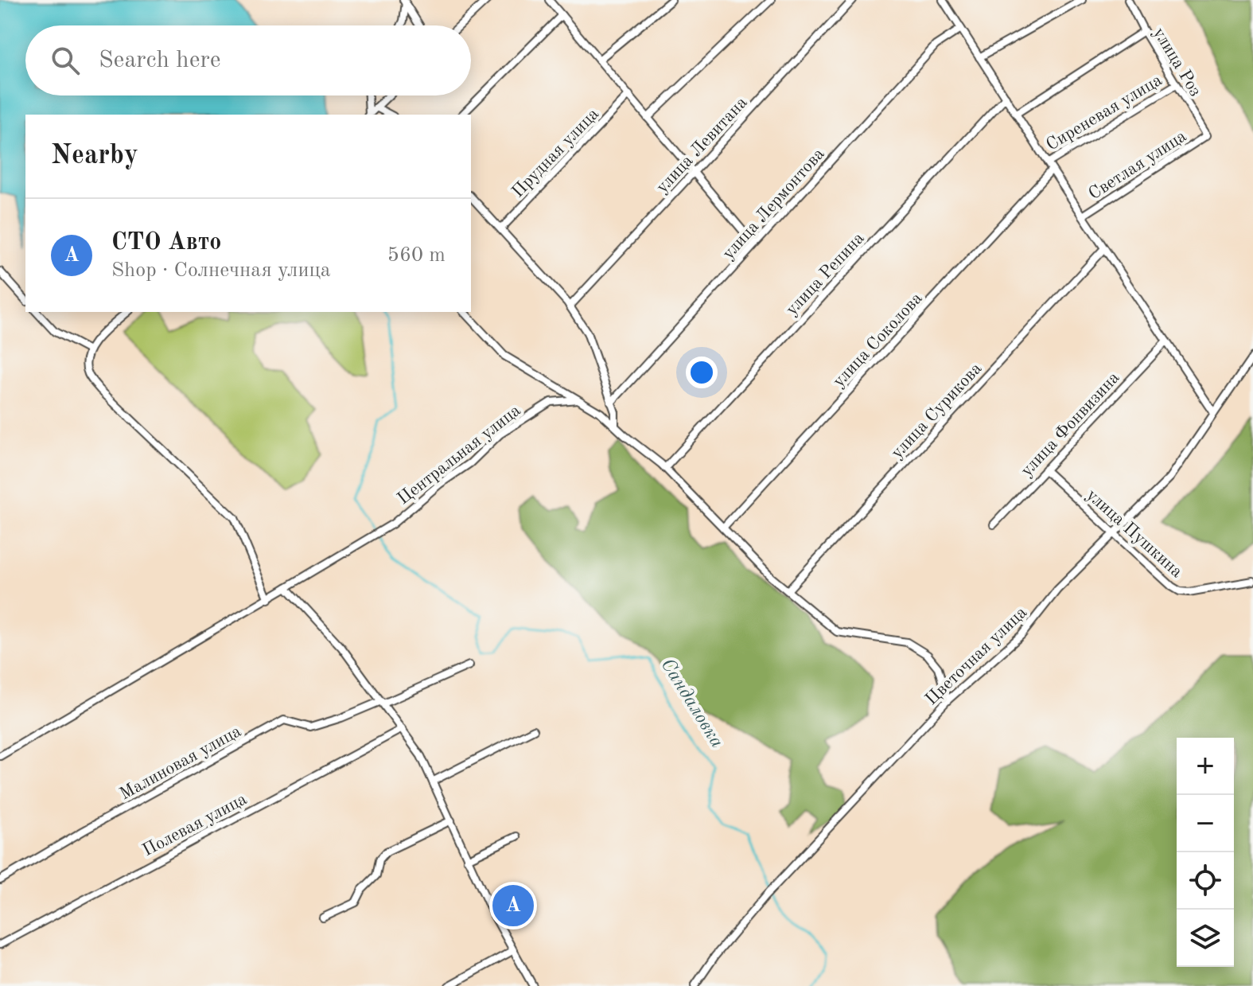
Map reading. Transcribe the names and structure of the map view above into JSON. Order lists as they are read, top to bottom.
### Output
{
  "streets": {
    "street": [
      "улица Роз",
      "Сиреневая улица",
      "улица Левитана",
      "Прудная улица",
      "Светлая улица",
      "улица Лермонтова",
      "улица Репина",
      "улица Соколова",
      "улица Сурикова",
      "улица Фонвизина",
      "Центральная улица",
      "улица Пушкина",
      "Цветочная улица",
      "Малиновая улица",
      "Полевая улица"
    ]
  },
  "crossings": [
    ["улица Роз", "Сиреневая улица"],
    ["улица Роз", "Светлая улица"],
    ["Сиреневая улица", "улица Соколова"],
    ["улица Фонвизина", "улица Пушкина"],
    ["улица Пушкина", "Цветочная улица"]
  ],
  "water": ["Сандаловка"],
  "page": {
    "search": "Search here",
    "heading": "Nearby",
    "list": [
      {
        "mark": "A",
        "name": "СТО Авто",
        "note": "Shop · Солнечная улица",
        "value": "560 m"
      }
    ],
    "map_buttons": ["+", "−"],
    "pins": "A"
  }
}
